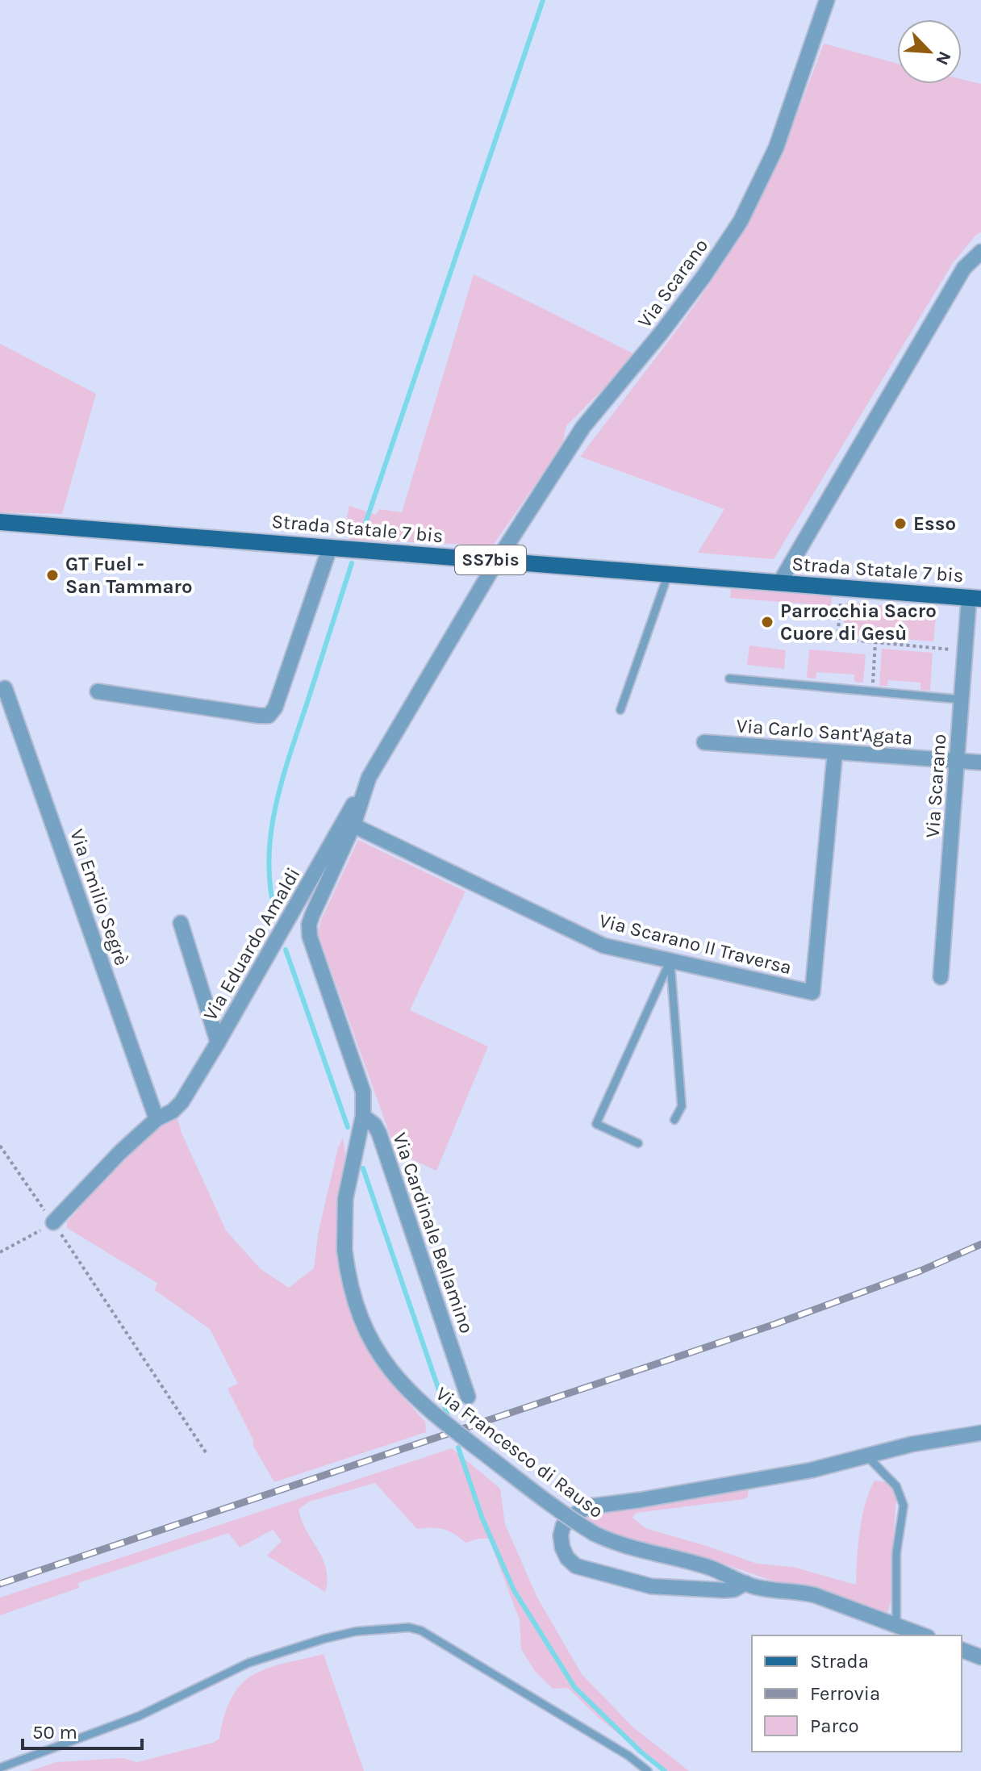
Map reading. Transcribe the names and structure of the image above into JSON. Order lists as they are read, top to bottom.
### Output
{
  "streets": {
    "main road": ["Strada Statale 7 bis", "SS7bis"],
    "street": [
      "Via Scarano",
      "Via Carlo Sant'Agata",
      "Via Emilio Segrè",
      "Via Eduardo Amaldi",
      "Via Scarano II Traversa",
      "Via Cardinale Bellamino",
      "Via Francesco di Rauso"
    ]
  },
  "crossings": [
    ["Via Scarano", "Strada Statale 7 bis"],
    ["Via Scarano", "Via Carlo Sant'Agata"],
    ["Via Carlo Sant'Agata", "Via Scarano II Traversa"],
    ["Via Emilio Segrè", "Via Eduardo Amaldi"],
    ["Via Cardinale Bellamino", "Via Francesco di Rauso"]
  ],
  "places": ["Esso", "GT Fuel - San Tammaro", "Parrocchia Sacro Cuore di Gesù"],
  "legend": ["Strada", "Ferrovia", "Parco"],
  "scale_bar": "50 m",
  "north": "bottom right"
}
